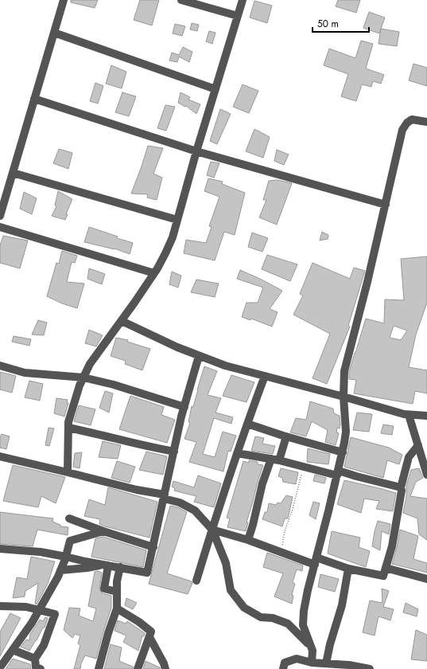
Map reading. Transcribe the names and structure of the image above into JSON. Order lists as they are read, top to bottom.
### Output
{
  "scale_bar": "50 m"
}
